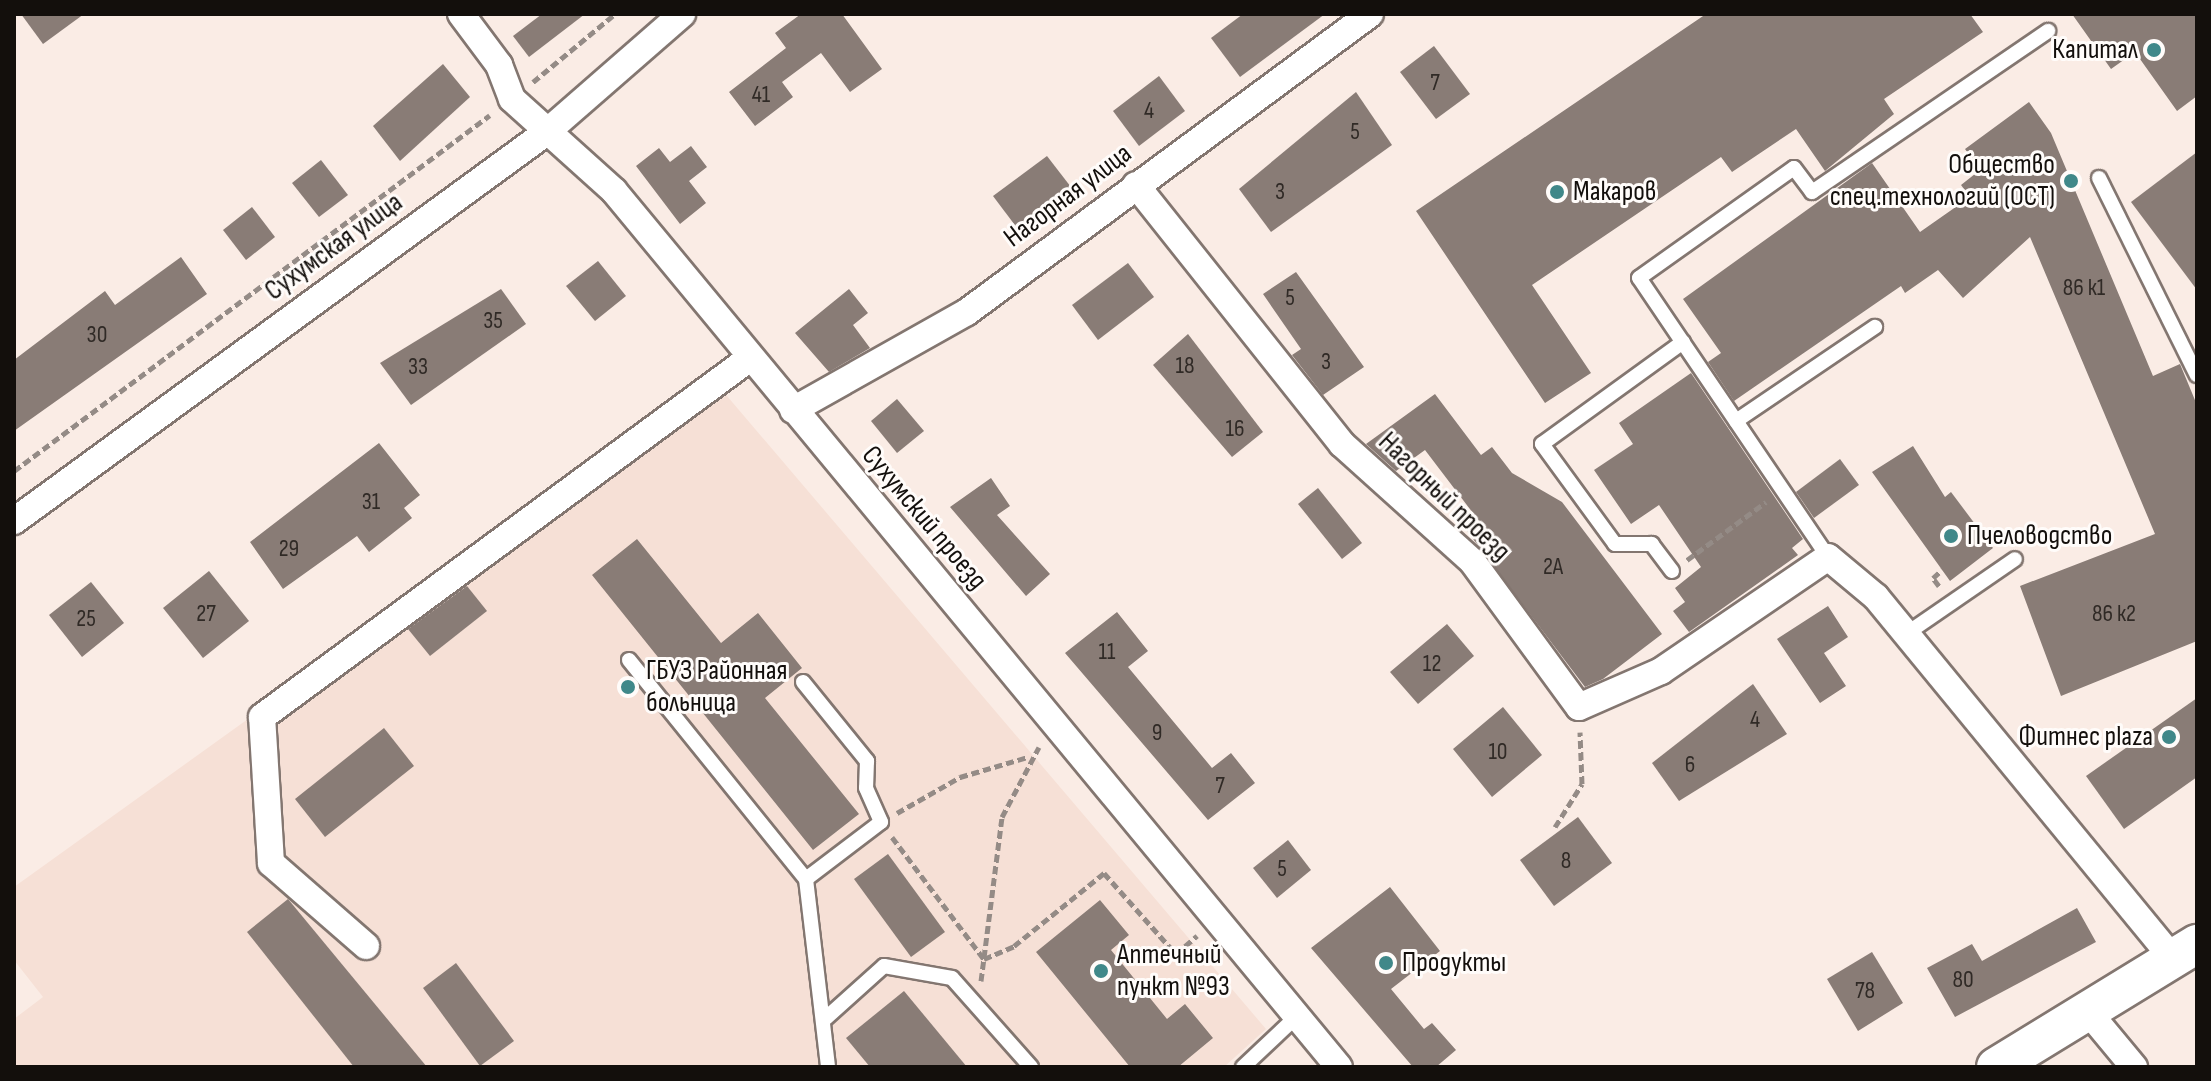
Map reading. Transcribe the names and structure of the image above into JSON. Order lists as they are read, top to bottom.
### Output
{
  "streets": {
    "street": [
      "Нагорная улица",
      "Сухумская улица",
      "Нагорный проезд",
      "Сухумский проезд"
    ]
  },
  "crossings": [
    ["Нагорная улица", "Нагорный проезд"],
    ["Нагорная улица", "Сухумский проезд"],
    ["Сухумская улица", "Сухумский проезд"]
  ],
  "places": [
    "Капитал",
    "Общество спец.технологий (ОСТ)",
    "Макаров",
    "Пчеловодство",
    "ГБУЗ Районная больница",
    "Фитнес plaza",
    "Продукты",
    "Аптечный пункт №93"
  ],
  "house_numbers": [
    "7",
    "41",
    "4",
    "5",
    "3",
    "86 к1",
    "5",
    "35",
    "30",
    "3",
    "18",
    "33",
    "16",
    "31",
    "29",
    "2А",
    "27",
    "86 к2",
    "25",
    "11",
    "12",
    "4",
    "9",
    "10",
    "6",
    "7",
    "8",
    "5",
    "80",
    "78"
  ]
}
